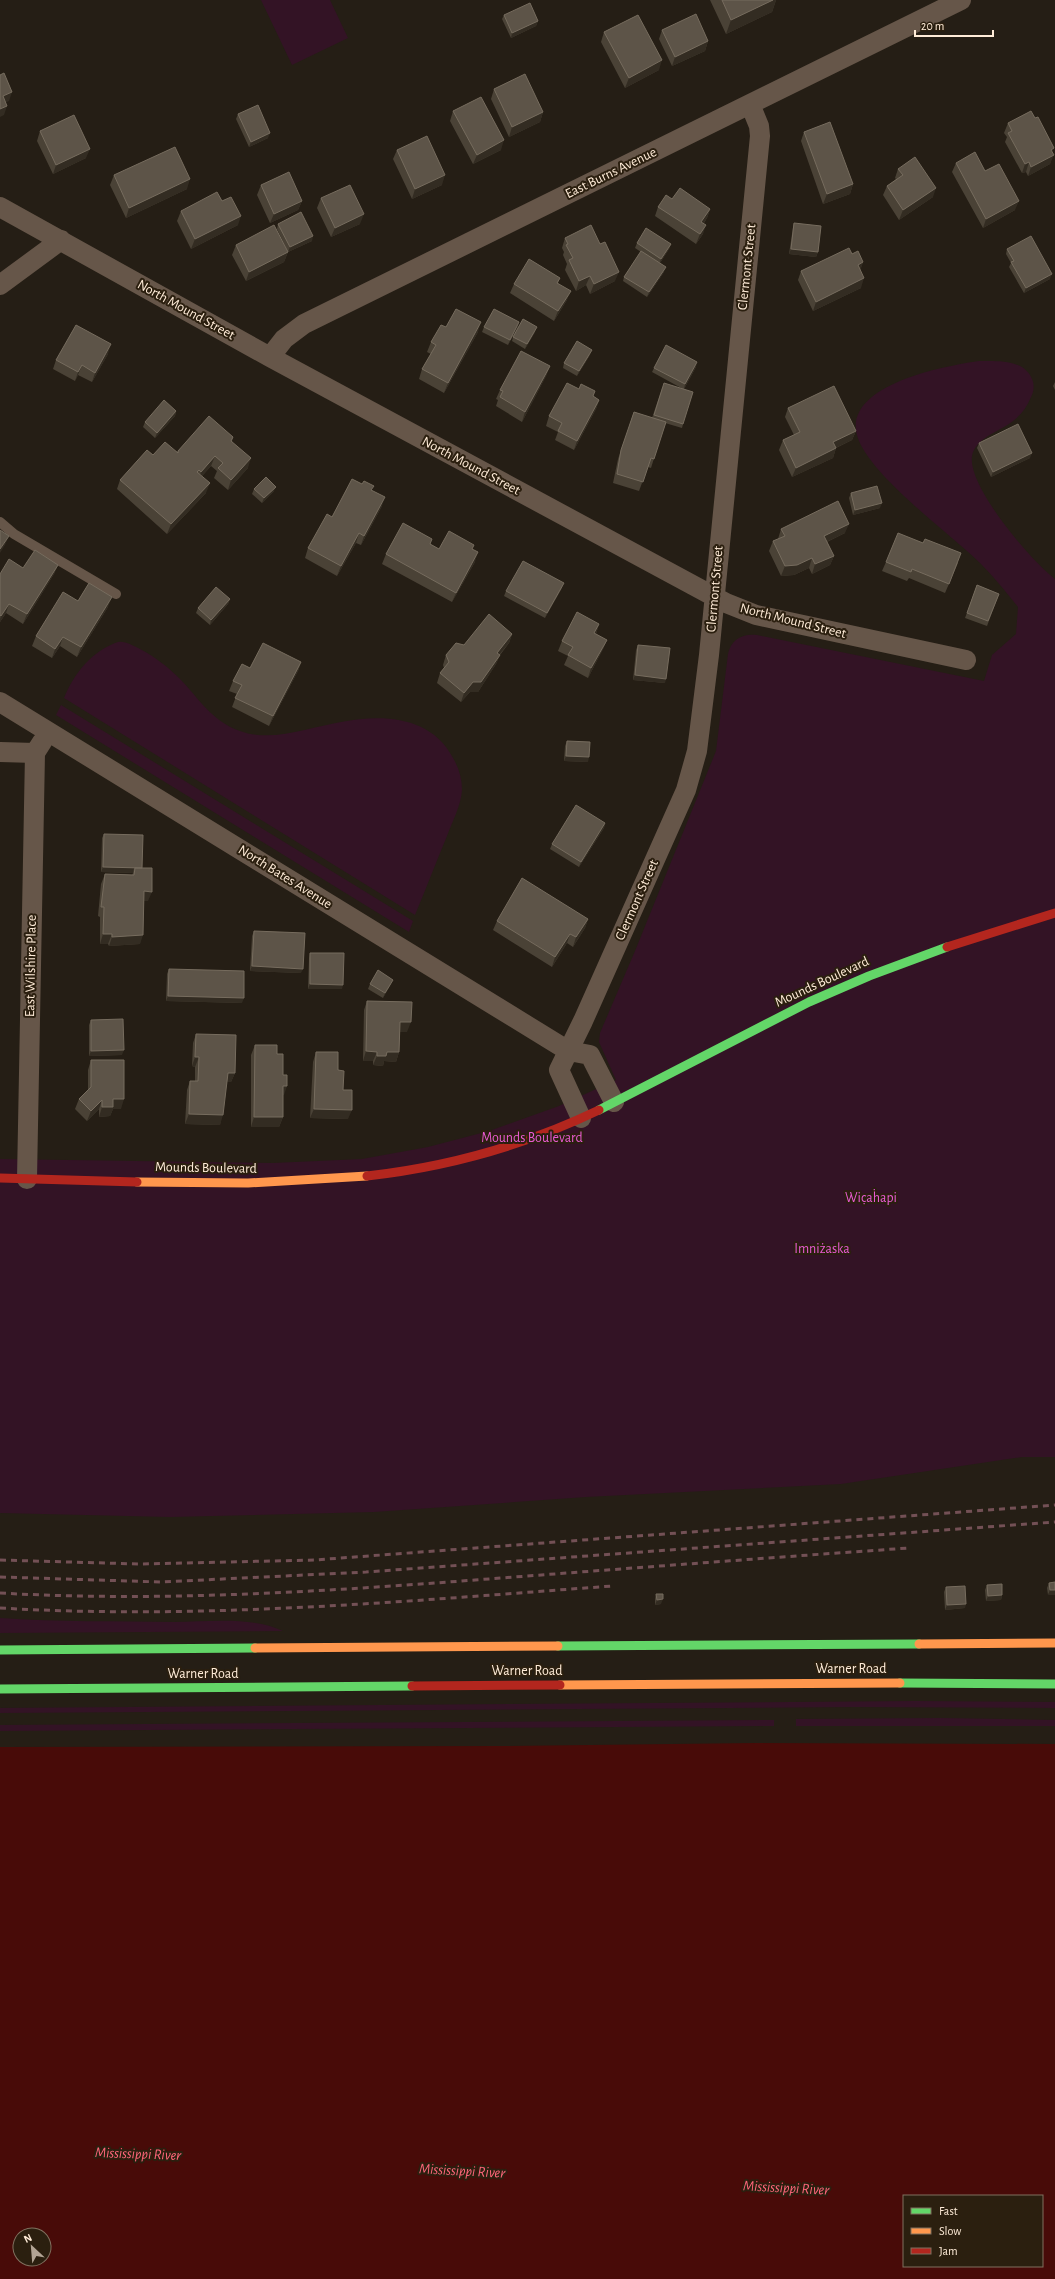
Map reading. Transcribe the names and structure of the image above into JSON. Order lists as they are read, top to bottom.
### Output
{
  "streets": {
    "main road": ["Mounds Boulevard", "Warner Road"],
    "street": [
      "East Burns Avenue",
      "Clermont Street",
      "North Mound Street",
      "North Bates Avenue",
      "East Wilshire Place"
    ]
  },
  "crossings": [
    ["East Burns Avenue", "Clermont Street"],
    ["East Burns Avenue", "North Mound Street"],
    ["Clermont Street", "North Mound Street"],
    ["Clermont Street", "North Bates Avenue"],
    ["Clermont Street", "Mounds Boulevard"],
    ["East Wilshire Place", "Mounds Boulevard"]
  ],
  "water": ["Mississippi River"],
  "parks": ["Mounds Boulevard", "Wic̣aḣapi", "Imniżaska"],
  "legend": ["Fast", "Slow", "Jam"],
  "scale_bar": "20 m",
  "north": "top left"
}
